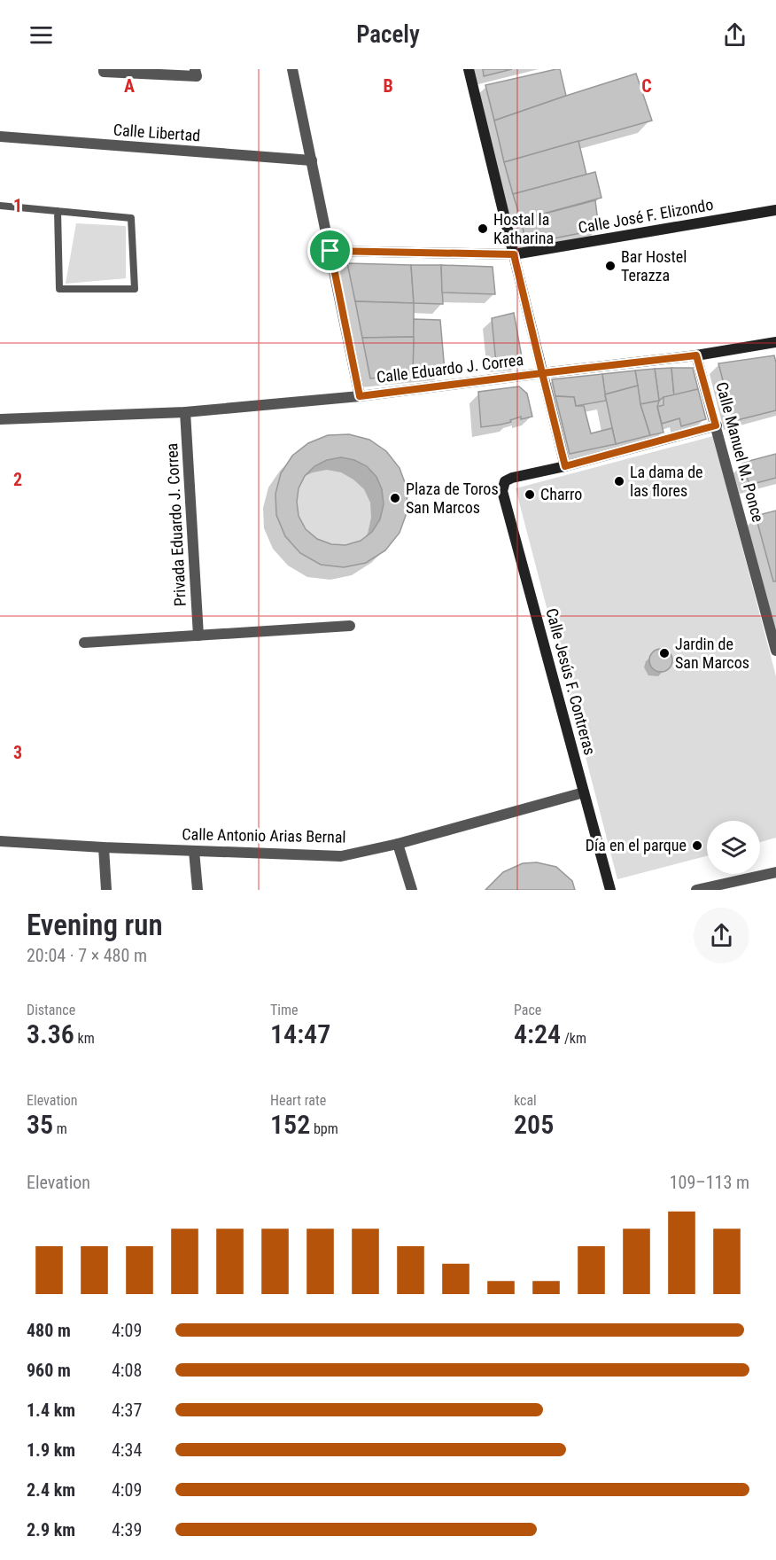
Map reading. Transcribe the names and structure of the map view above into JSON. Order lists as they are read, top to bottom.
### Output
{
  "streets": {
    "street": [
      "Calle Libertad",
      "Calle José F. Elizondo",
      "Calle Eduardo J. Correa",
      "Calle Manuel M. Ponce",
      "Privada Eduardo J. Correa",
      "Calle Jesús F. Contreras",
      "Calle Antonio Arias Bernal"
    ]
  },
  "crossings": [
    ["Calle Eduardo J. Correa", "Calle Manuel M. Ponce"],
    ["Calle Eduardo J. Correa", "Privada Eduardo J. Correa"],
    ["Calle Jesús F. Contreras", "Calle Antonio Arias Bernal"]
  ],
  "places": [
    "Hostal la Katharina",
    "Bar Hostel Terazza",
    "La dama de las flores",
    "Charro",
    "Plaza de Toros San Marcos",
    "Jardin de San Marcos",
    "Día en el parque"
  ],
  "page": {
    "header": "Pacely",
    "heading": ["Evening run", "20:04 · 7 × 480 m"],
    "stats": [
      ["Distance", "3.36 km"],
      ["Time", "14:47"],
      ["Pace", "4:24 /km"],
      ["Elevation", "35 m"],
      ["Heart rate", "152 bpm"],
      ["kcal", "205"]
    ],
    "chart": ["Elevation", "109–113 m"],
    "list": [
      {
        "name": "480 m",
        "note": "4:09"
      },
      {
        "name": "960 m",
        "note": "4:08"
      },
      {
        "name": "1.4 km",
        "note": "4:37"
      },
      {
        "name": "1.9 km",
        "note": "4:34"
      },
      {
        "name": "2.4 km",
        "note": "4:09"
      },
      {
        "name": "2.9 km",
        "note": "4:39"
      }
    ]
  },
  "grid": {
    "columns": ["A", "B", "C"],
    "rows": ["1", "2", "3"]
  }
}
